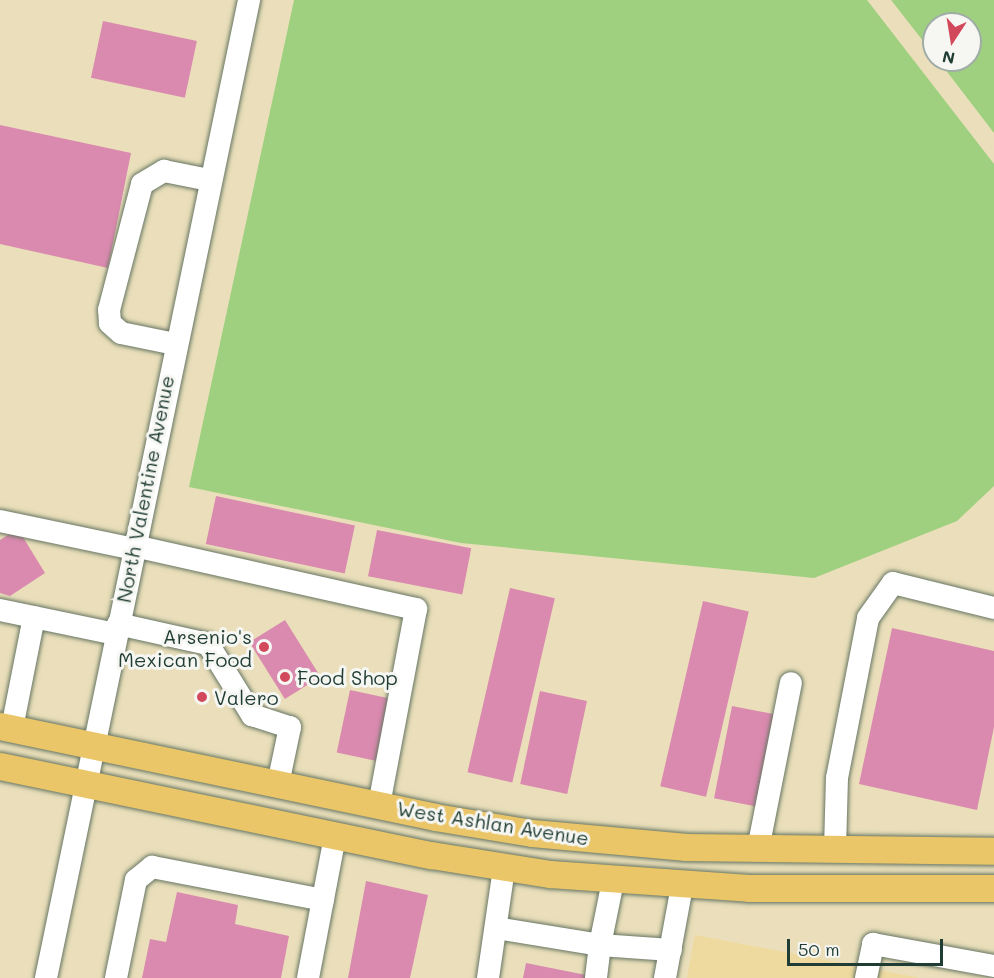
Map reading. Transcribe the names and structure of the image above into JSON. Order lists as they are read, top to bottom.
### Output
{
  "streets": {
    "main road": ["West Ashlan Avenue"],
    "street": ["North Valentine Avenue"]
  },
  "crossings": [
    ["North Valentine Avenue", "West Ashlan Avenue"]
  ],
  "places": ["Arsenio's Mexican Food", "Food Shop", "Valero"],
  "scale_bar": "50 m",
  "north": "bottom"
}
